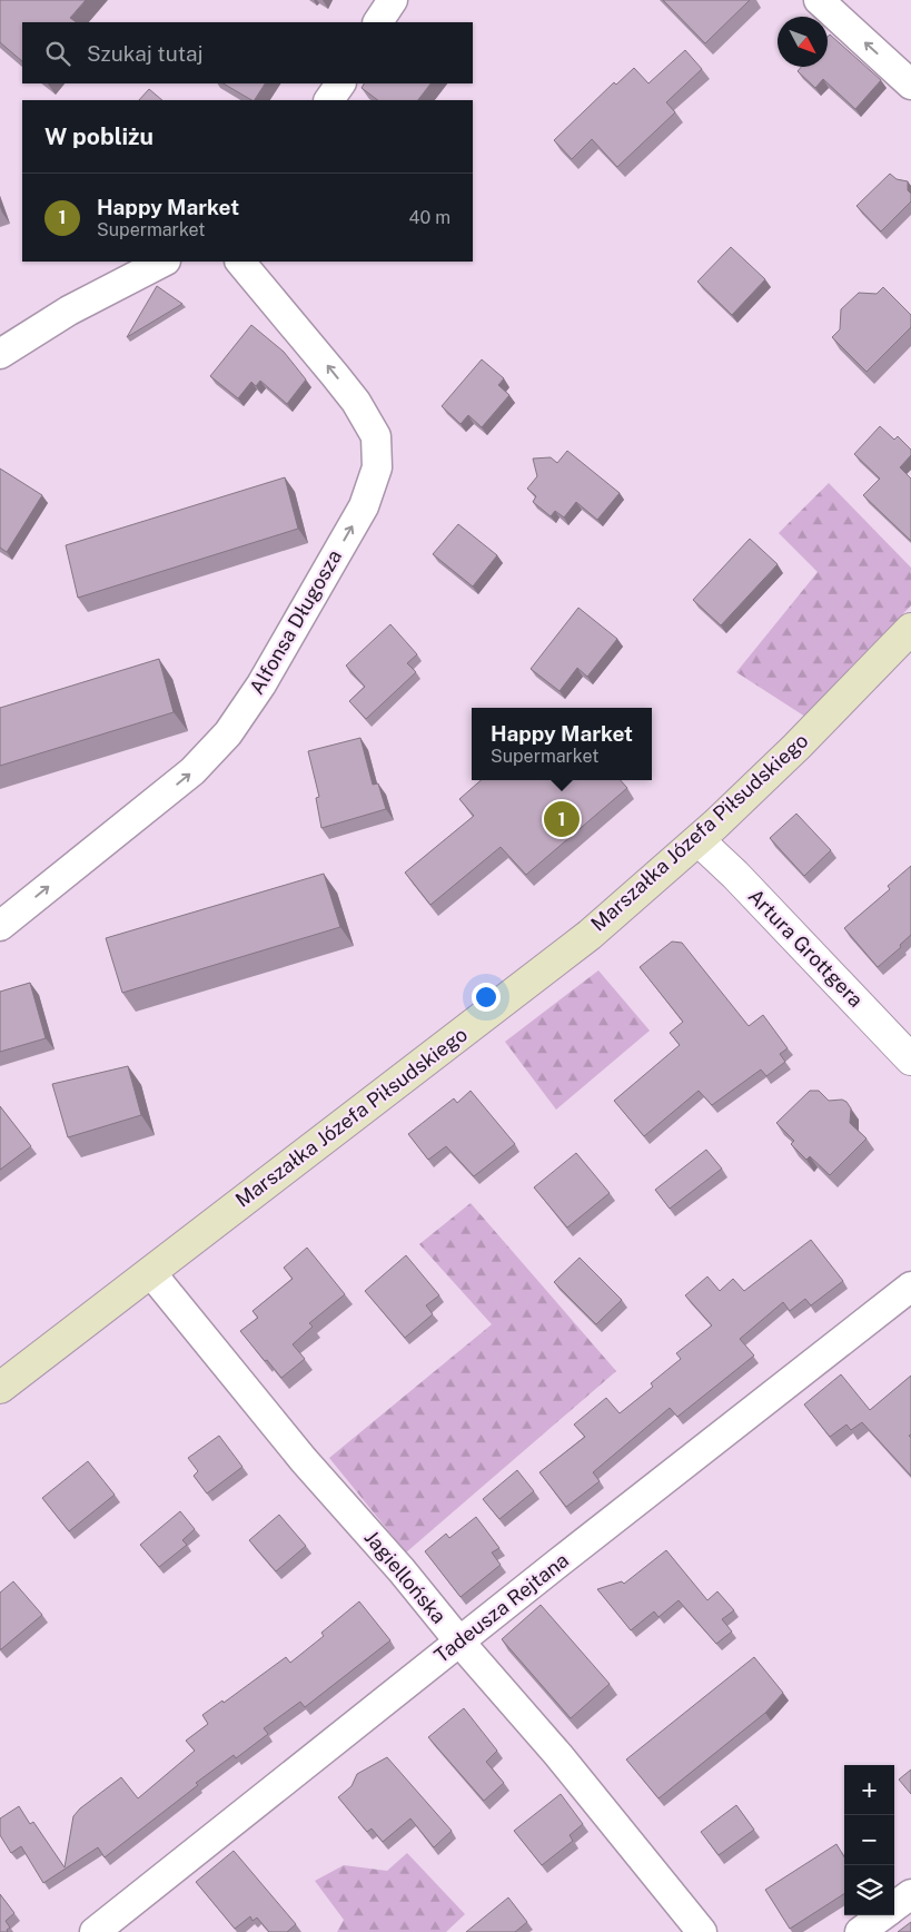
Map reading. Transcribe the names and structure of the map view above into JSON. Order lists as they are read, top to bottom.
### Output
{
  "streets": {
    "main road": ["Marszałka Józefa Piłsudskiego"],
    "street": [
      "Alfonsa Długosza",
      "Artura Grottgera",
      "Jagiellońska",
      "Tadeusza Rejtana"
    ]
  },
  "crossings": [
    ["Marszałka Józefa Piłsudskiego", "Artura Grottgera"],
    ["Marszałka Józefa Piłsudskiego", "Jagiellońska"],
    ["Jagiellońska", "Tadeusza Rejtana"]
  ],
  "one_way": ["Alfonsa Długosza"],
  "north": "bottom right",
  "page": {
    "search": "Szukaj tutaj",
    "heading": "W pobliżu",
    "list": [
      {
        "mark": "1",
        "name": "Happy Market",
        "note": "Supermarket",
        "value": "40 m"
      }
    ],
    "popup": ["Happy Market", "Supermarket"],
    "pins": "1",
    "map_buttons": ["+", "−"]
  }
}
